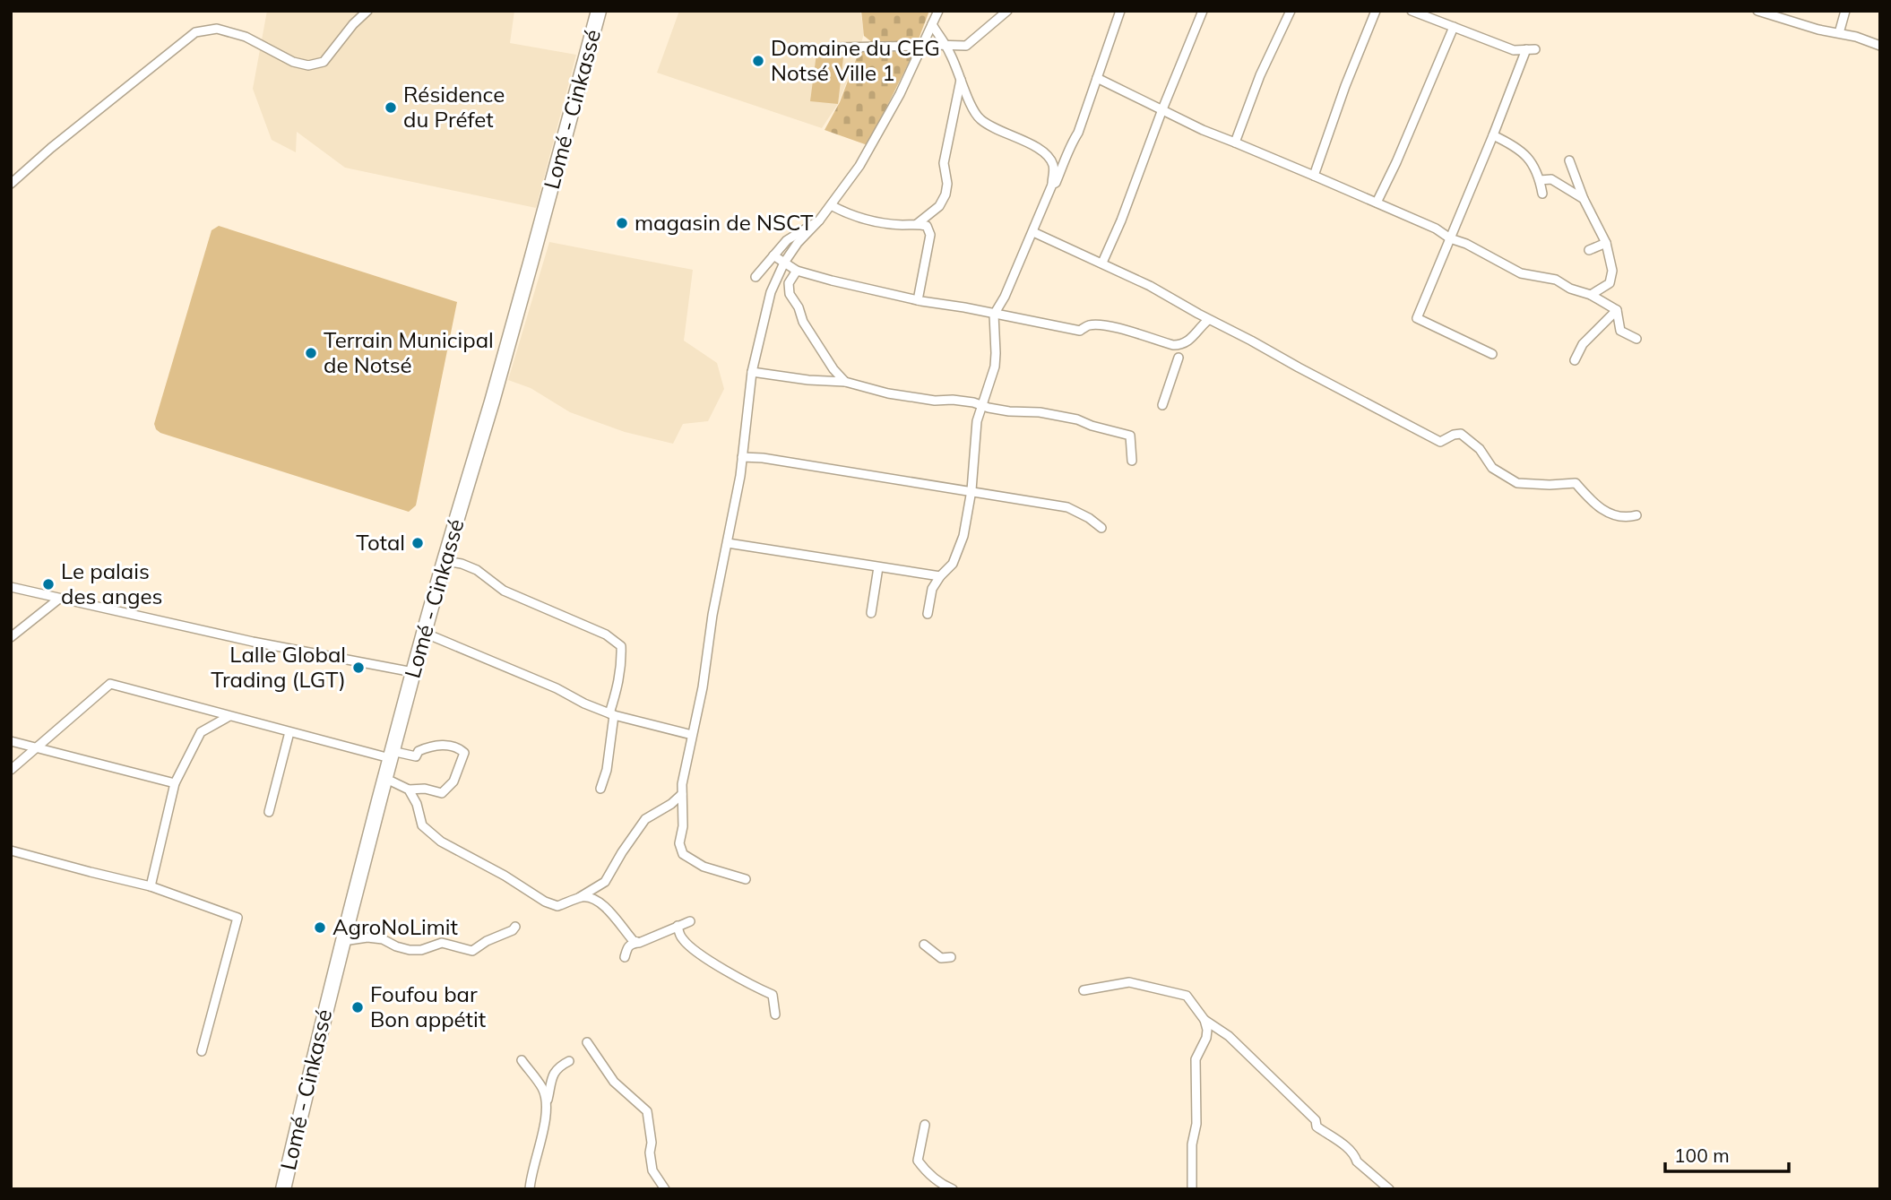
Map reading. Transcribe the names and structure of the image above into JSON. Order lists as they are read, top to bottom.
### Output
{
  "streets": {
    "highway": ["Lomé - Cinkassé"]
  },
  "places": [
    "Domaine du CEG Notsé Ville 1",
    "Résidence du Préfet",
    "magasin de NSCT",
    "Terrain Municipal de Notsé",
    "Total",
    "Le palais des anges",
    "Lalle Global Trading (LGT)",
    "AgroNoLimit",
    "Foufou bar Bon appétit"
  ],
  "scale_bar": "100 m"
}
